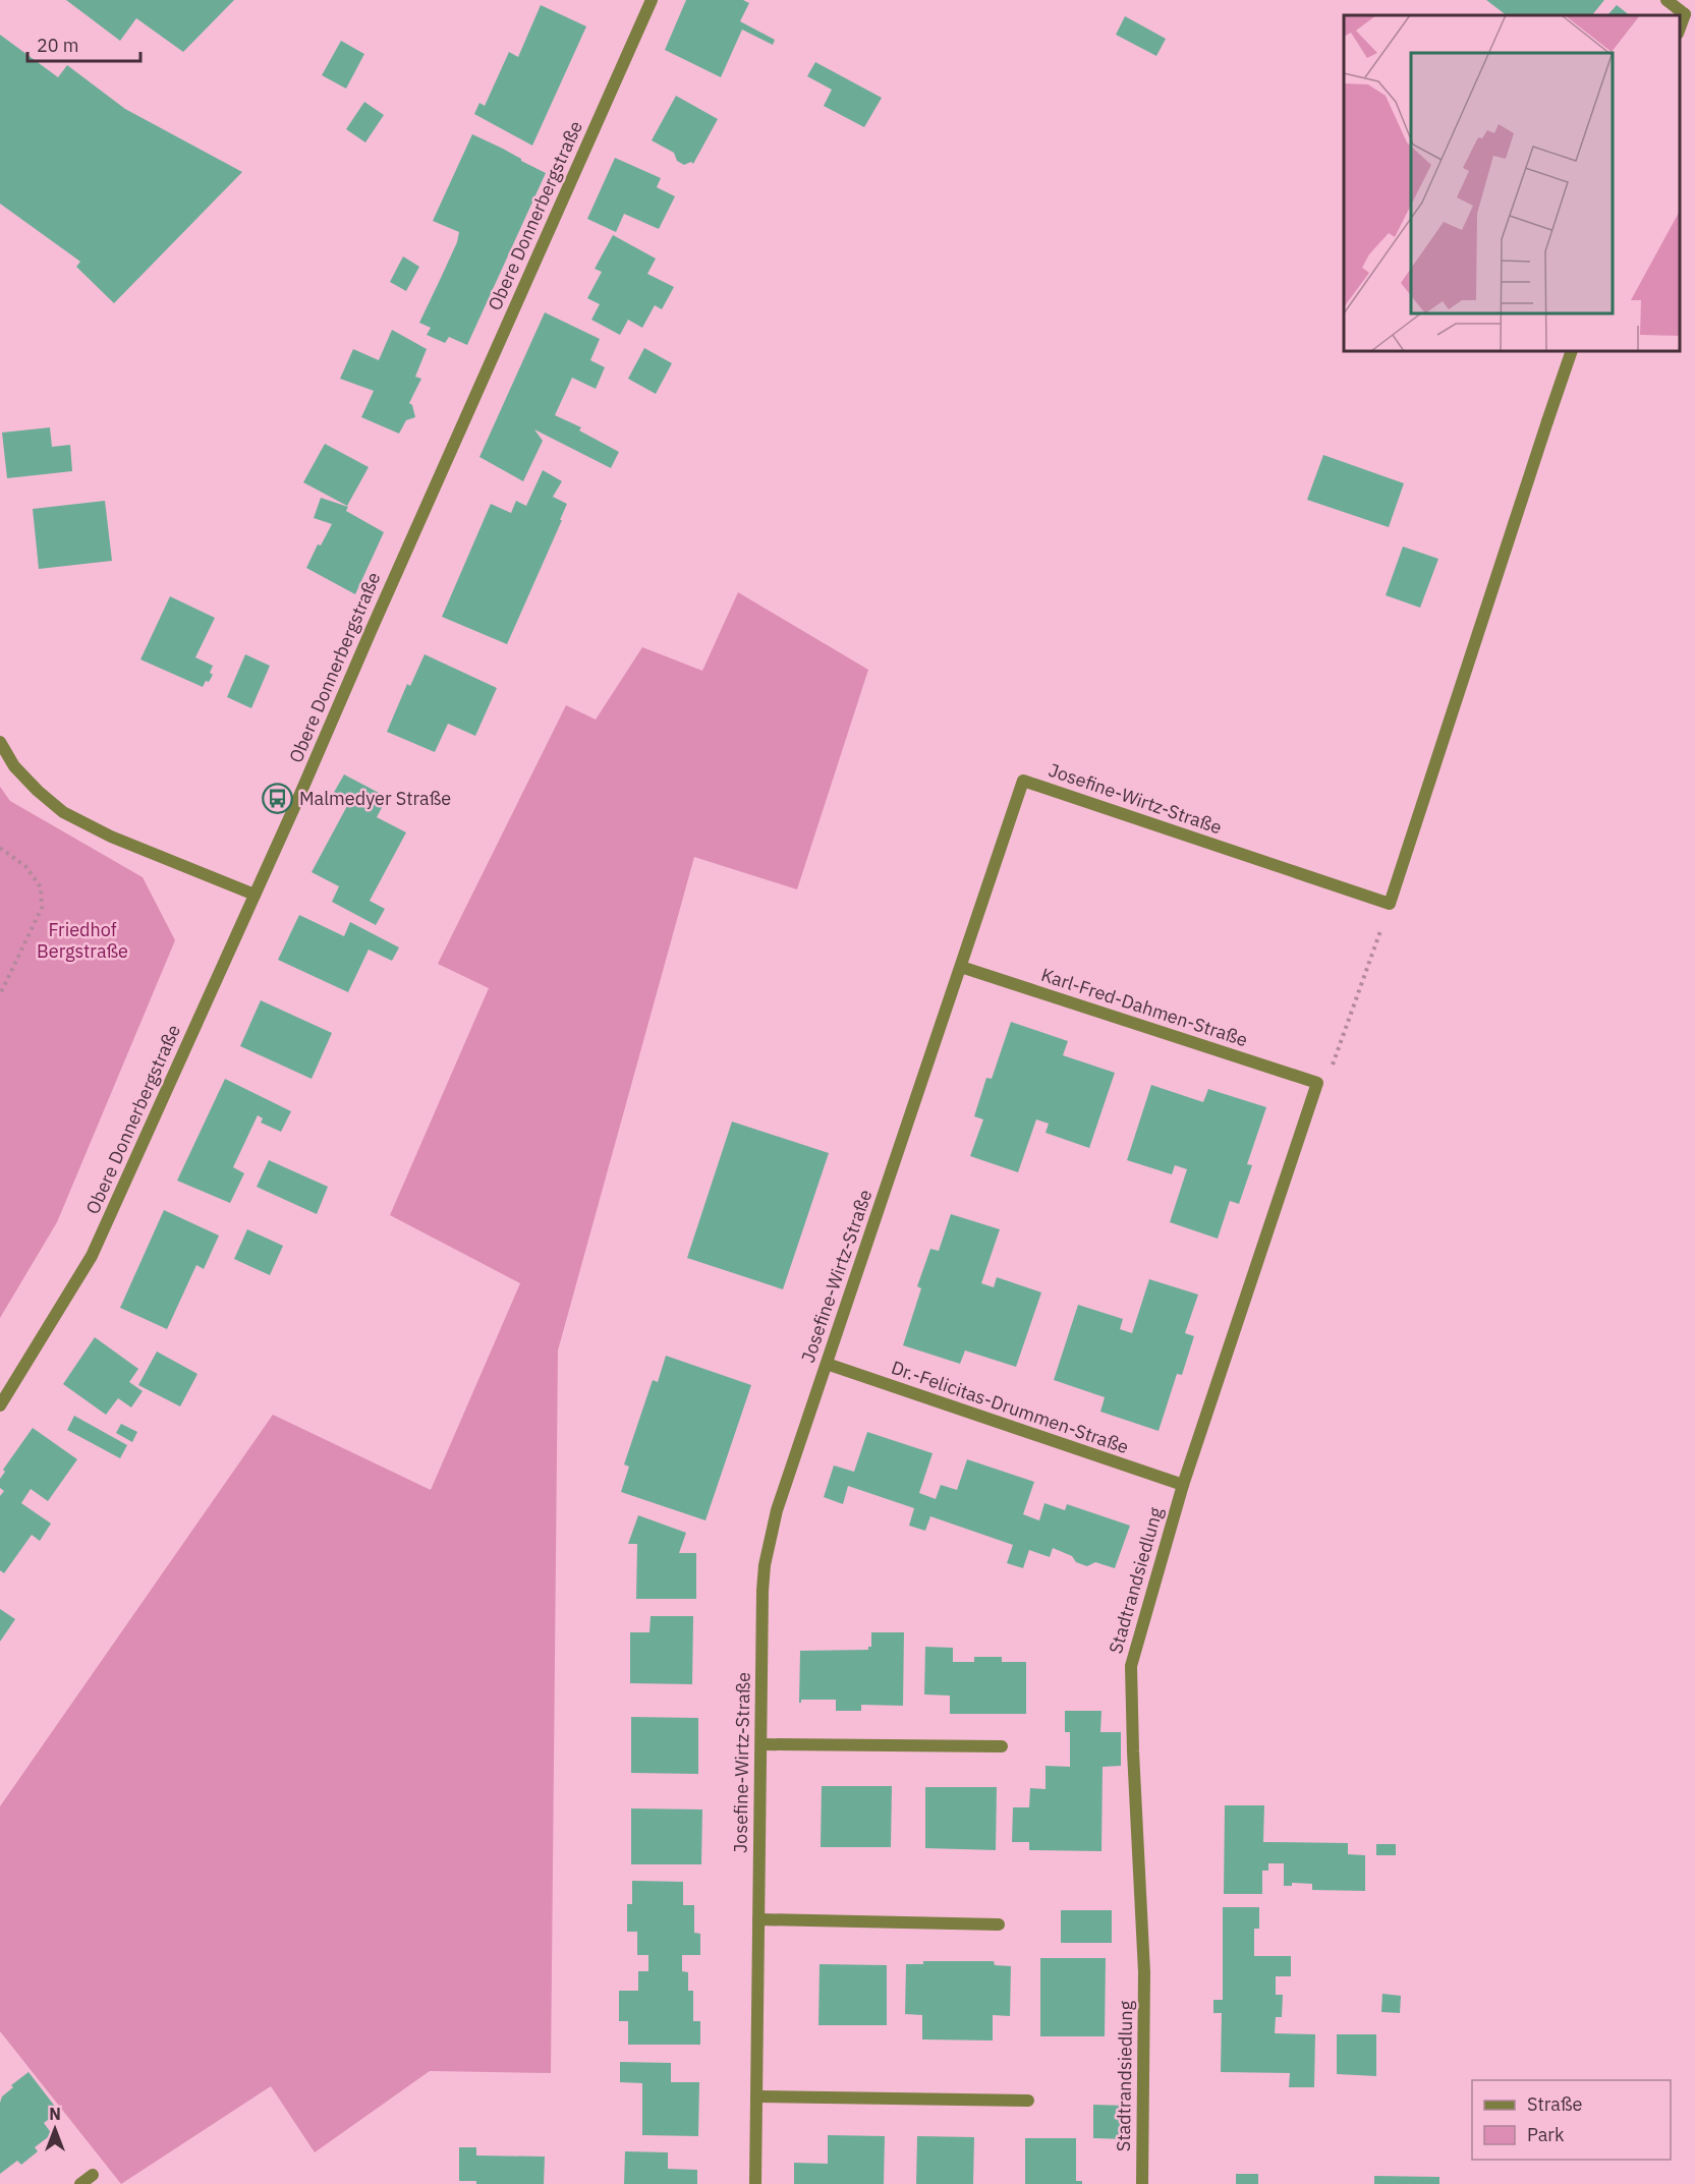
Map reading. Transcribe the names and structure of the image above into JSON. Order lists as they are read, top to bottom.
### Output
{
  "streets": {
    "street": [
      "Obere Donnerbergstraße",
      "Josefine-Wirtz-Straße",
      "Karl-Fred-Dahmen-Straße",
      "Dr.-Felicitas-Drummen-Straße",
      "Stadtrandsiedlung"
    ]
  },
  "crossings": [
    ["Josefine-Wirtz-Straße", "Karl-Fred-Dahmen-Straße"],
    ["Josefine-Wirtz-Straße", "Dr.-Felicitas-Drummen-Straße"],
    ["Karl-Fred-Dahmen-Straße", "Stadtrandsiedlung"],
    ["Dr.-Felicitas-Drummen-Straße", "Stadtrandsiedlung"]
  ],
  "parks": ["Friedhof Bergstraße"],
  "places": {
    "bus stop": ["Malmedyer Straße"]
  },
  "legend": ["Straße", "Park"],
  "scale_bar": "20 m",
  "north": "top"
}
